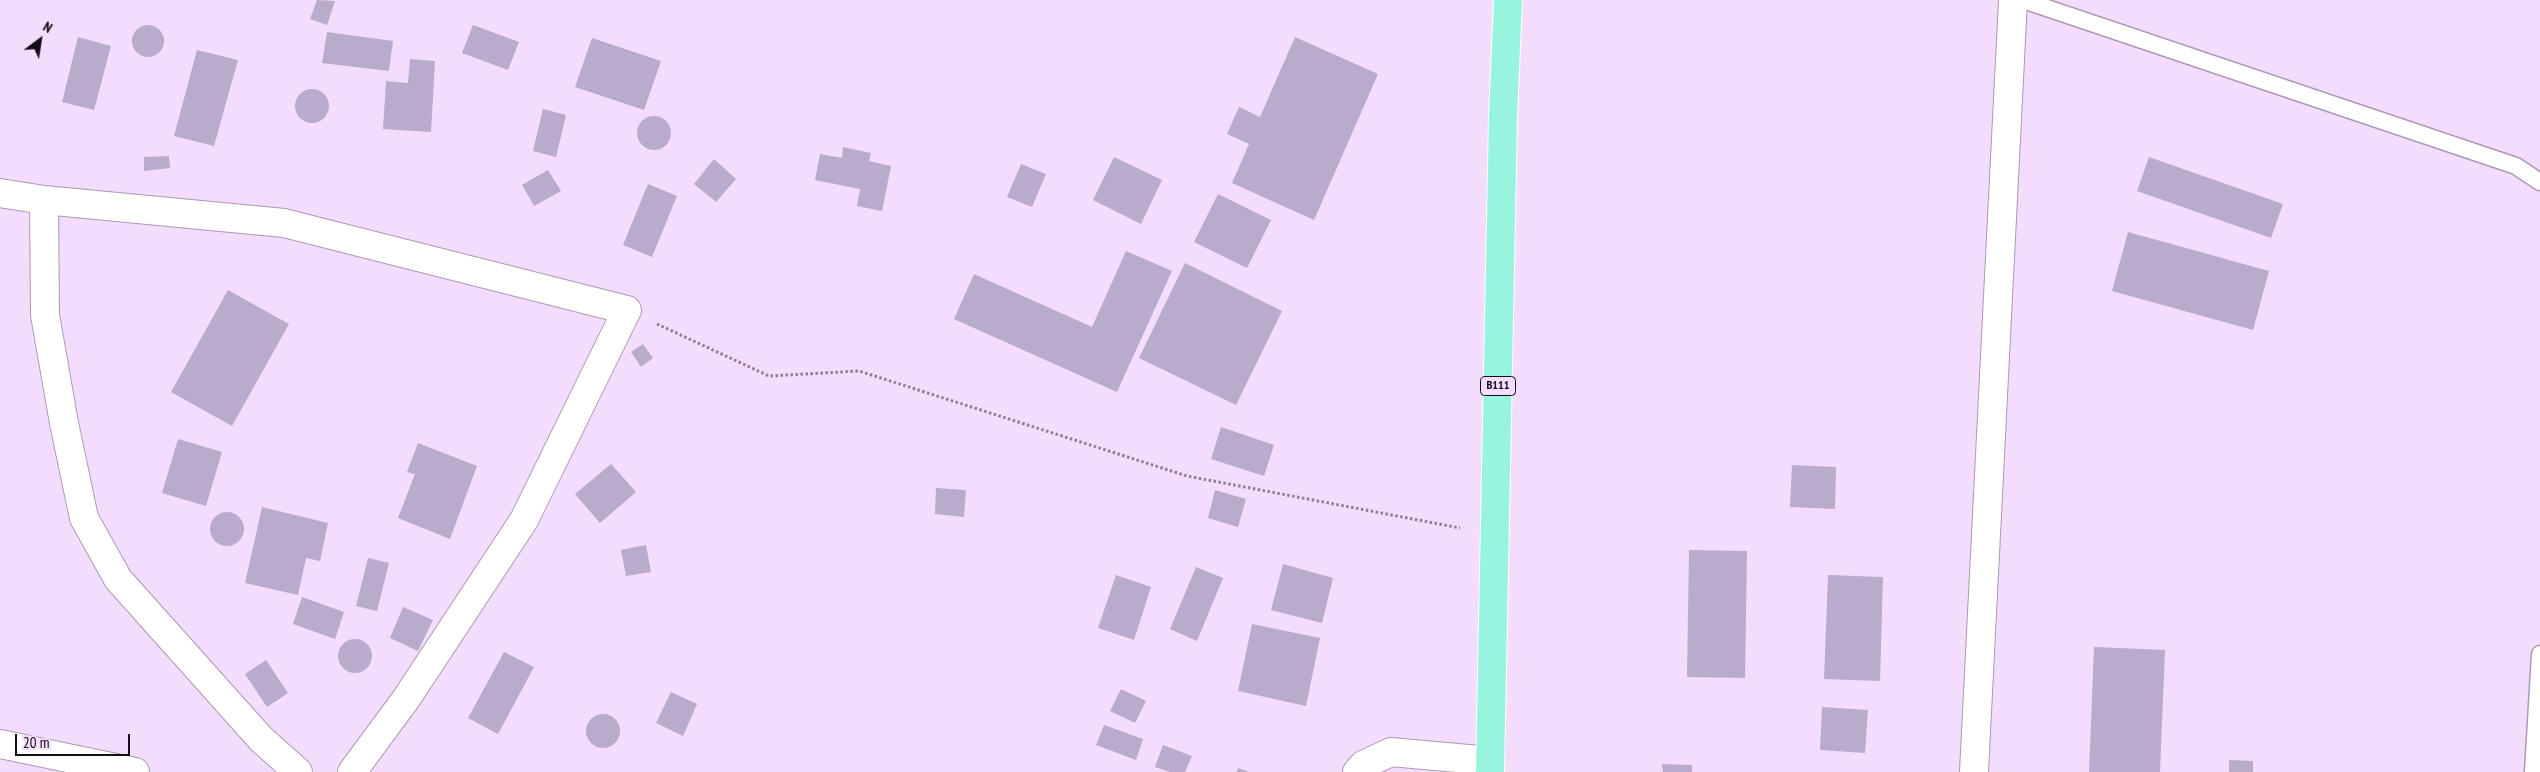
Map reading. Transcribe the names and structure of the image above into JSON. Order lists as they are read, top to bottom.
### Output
{
  "streets": {
    "main road": ["B111"]
  },
  "scale_bar": "20 m",
  "north": "top right"
}
